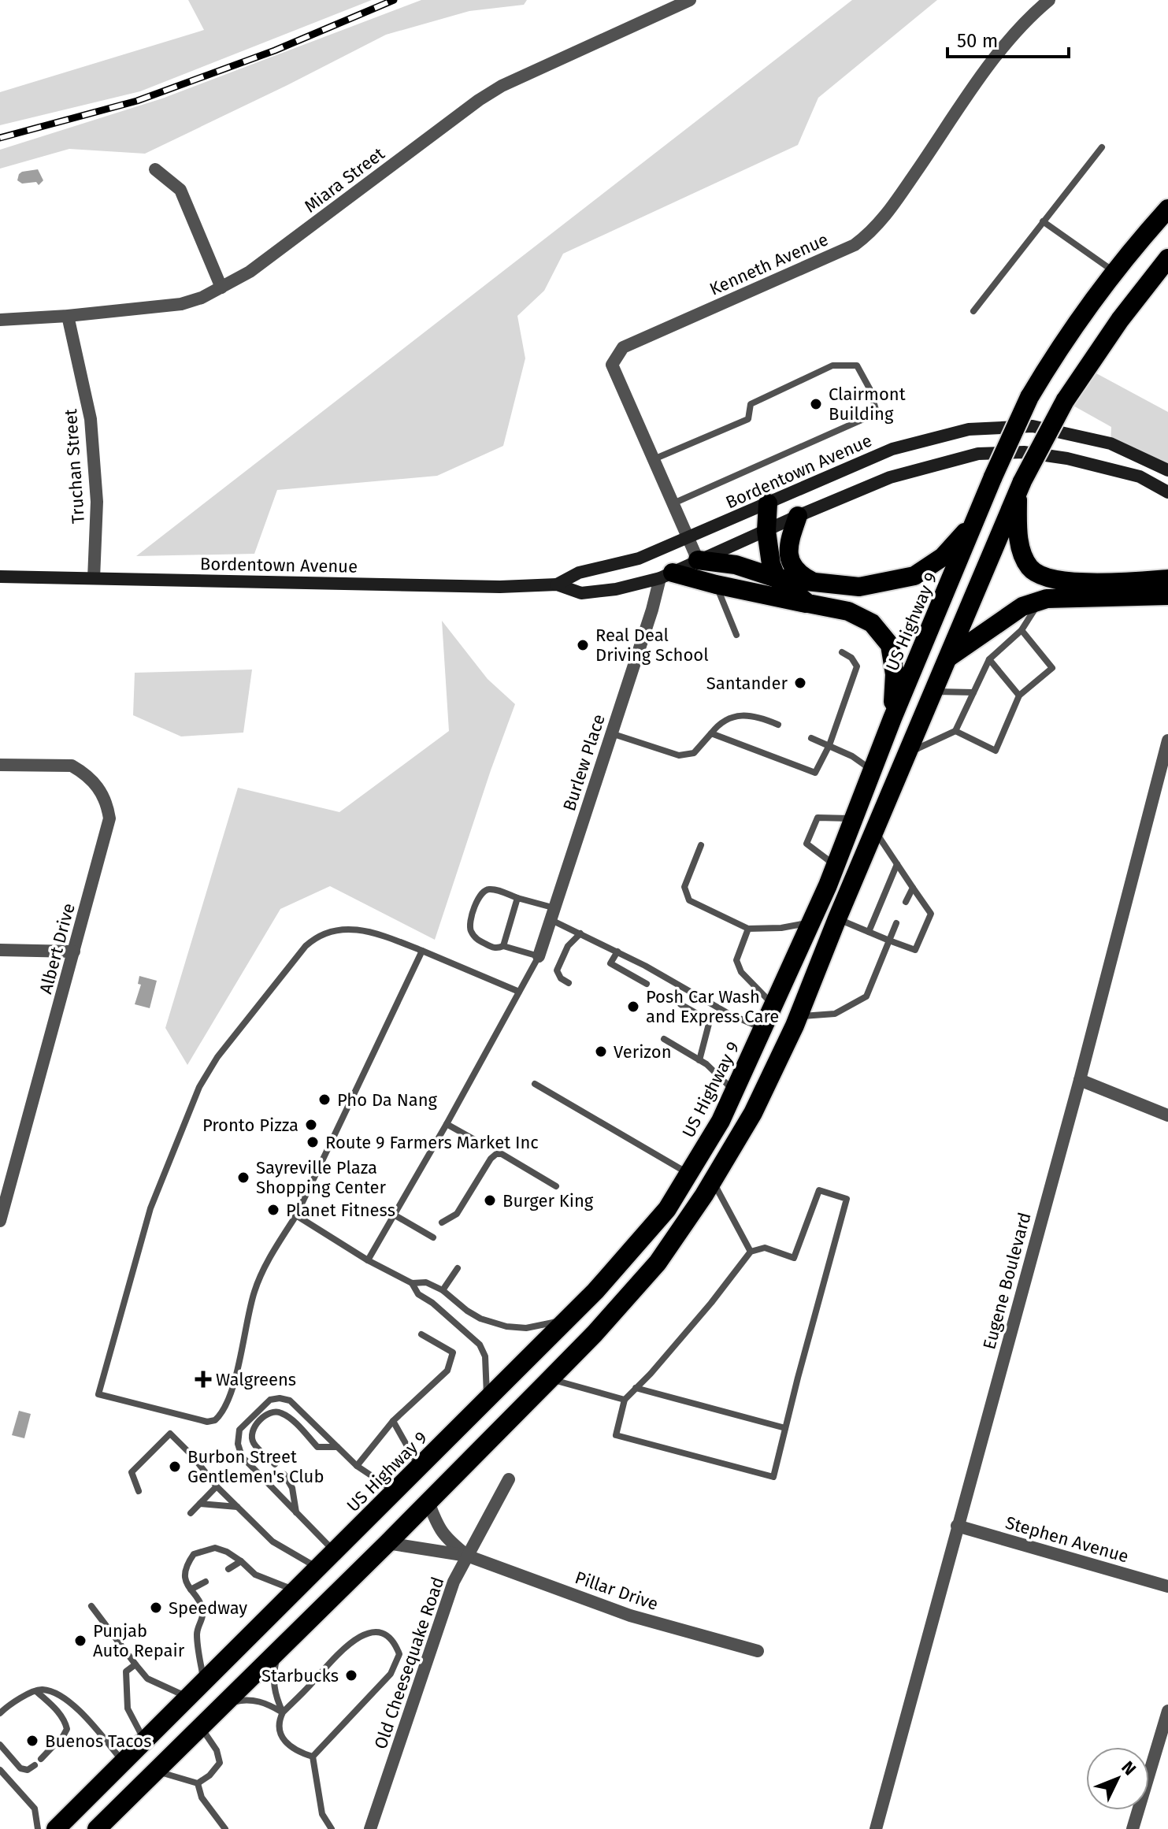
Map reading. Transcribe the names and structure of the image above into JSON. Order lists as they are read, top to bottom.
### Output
{
  "streets": {
    "highway": ["US Highway 9"],
    "street": [
      "Miara Street",
      "Kenneth Avenue",
      "Truchan Street",
      "Bordentown Avenue",
      "Burlew Place",
      "Albert Drive",
      "Eugene Boulevard",
      "Stephen Avenue",
      "Pillar Drive",
      "Old Cheesequake Road"
    ]
  },
  "crossings": [
    ["Miara Street", "Truchan Street"],
    ["Kenneth Avenue", "Bordentown Avenue"],
    ["Truchan Street", "Bordentown Avenue"],
    ["Bordentown Avenue", "Burlew Place"],
    ["Eugene Boulevard", "Stephen Avenue"],
    ["Pillar Drive", "Old Cheesequake Road"]
  ],
  "places": {
    "other": [
      "Clairmont Building",
      "Real Deal Driving School",
      "Santander",
      "Posh Car Wash and Express Care",
      "Verizon",
      "Pho Da Nang",
      "Pronto Pizza",
      "Route 9 Farmers Market Inc",
      "Sayreville Plaza Shopping Center",
      "Burger King",
      "Planet Fitness",
      "Burbon Street Gentlemen's Club",
      "Speedway",
      "Punjab Auto Repair",
      "Starbucks",
      "Buenos Tacos"
    ],
    "health": ["Walgreens"]
  },
  "scale_bar": "50 m",
  "north": "top right"
}
